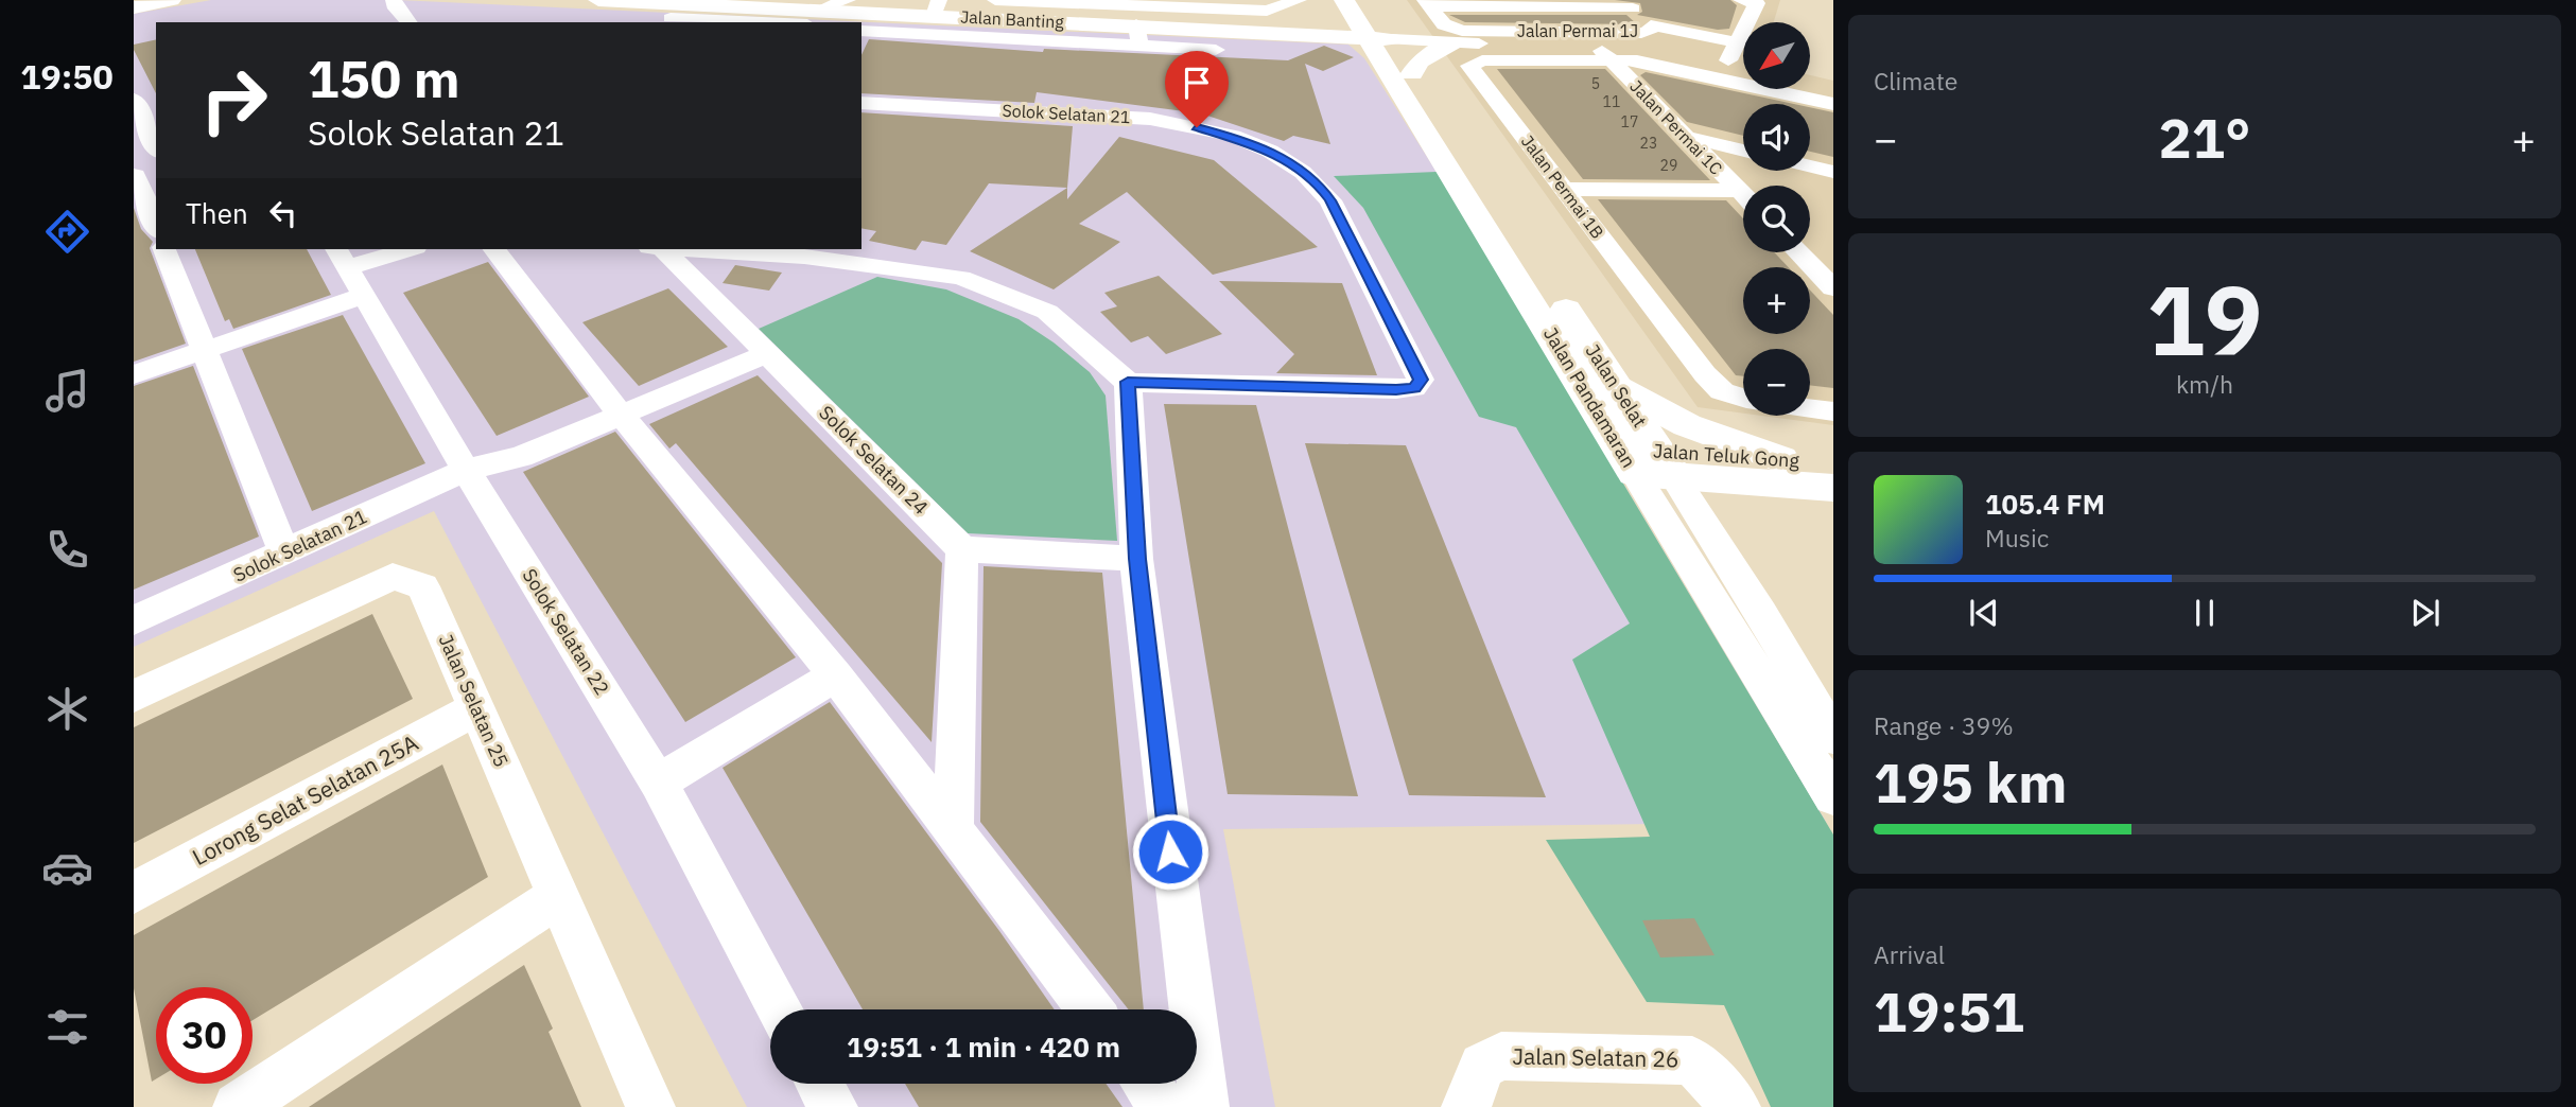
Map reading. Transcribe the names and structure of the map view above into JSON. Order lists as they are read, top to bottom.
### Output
{
  "streets": {
    "main road": [
      "Jalan Banting",
      "Jalan Selat",
      "Jalan Pandamaran",
      "Jalan Teluk Gong"
    ],
    "street": [
      "Jalan Permai 1J",
      "Solok Selatan 21",
      "Jalan Permai 1C",
      "Jalan Permai 1B",
      "Solok Selatan 24",
      "Solok Selatan 22",
      "Jalan Selatan 25",
      "Lorong Selat Selatan 25A",
      "Jalan Selatan 26"
    ]
  },
  "crossings": [
    ["Jalan Banting", "Jalan Selat"],
    ["Jalan Banting", "Jalan Pandamaran"],
    ["Solok Selatan 21", "Solok Selatan 24"],
    ["Solok Selatan 21", "Solok Selatan 22"],
    ["Jalan Permai 1C", "Jalan Permai 1B"],
    ["Jalan Selat", "Jalan Pandamaran"],
    ["Jalan Selat", "Jalan Teluk Gong"],
    ["Jalan Pandamaran", "Jalan Teluk Gong"],
    ["Jalan Selatan 25", "Lorong Selat Selatan 25A"]
  ],
  "house_numbers": [
    "5",
    "11",
    "17",
    "23",
    "29"
  ],
  "north": "bottom left",
  "page": {
    "tabs": "19:50",
    "tile": [
      "Climate",
      ["19", "km/h"],
      ["Range · 39%", "195 km"],
      ["Arrival", "19:51"]
    ],
    "map_buttons": ["+", "−"],
    "turn": ["150 m", "Solok Selatan 21"],
    "heat": ["−", "21°", "+"],
    "then": "Then",
    "song": ["105.4 FM", "Music"],
    "limit": "30",
    "trip": "19:51 · 1 min · 420 m"
  }
}
